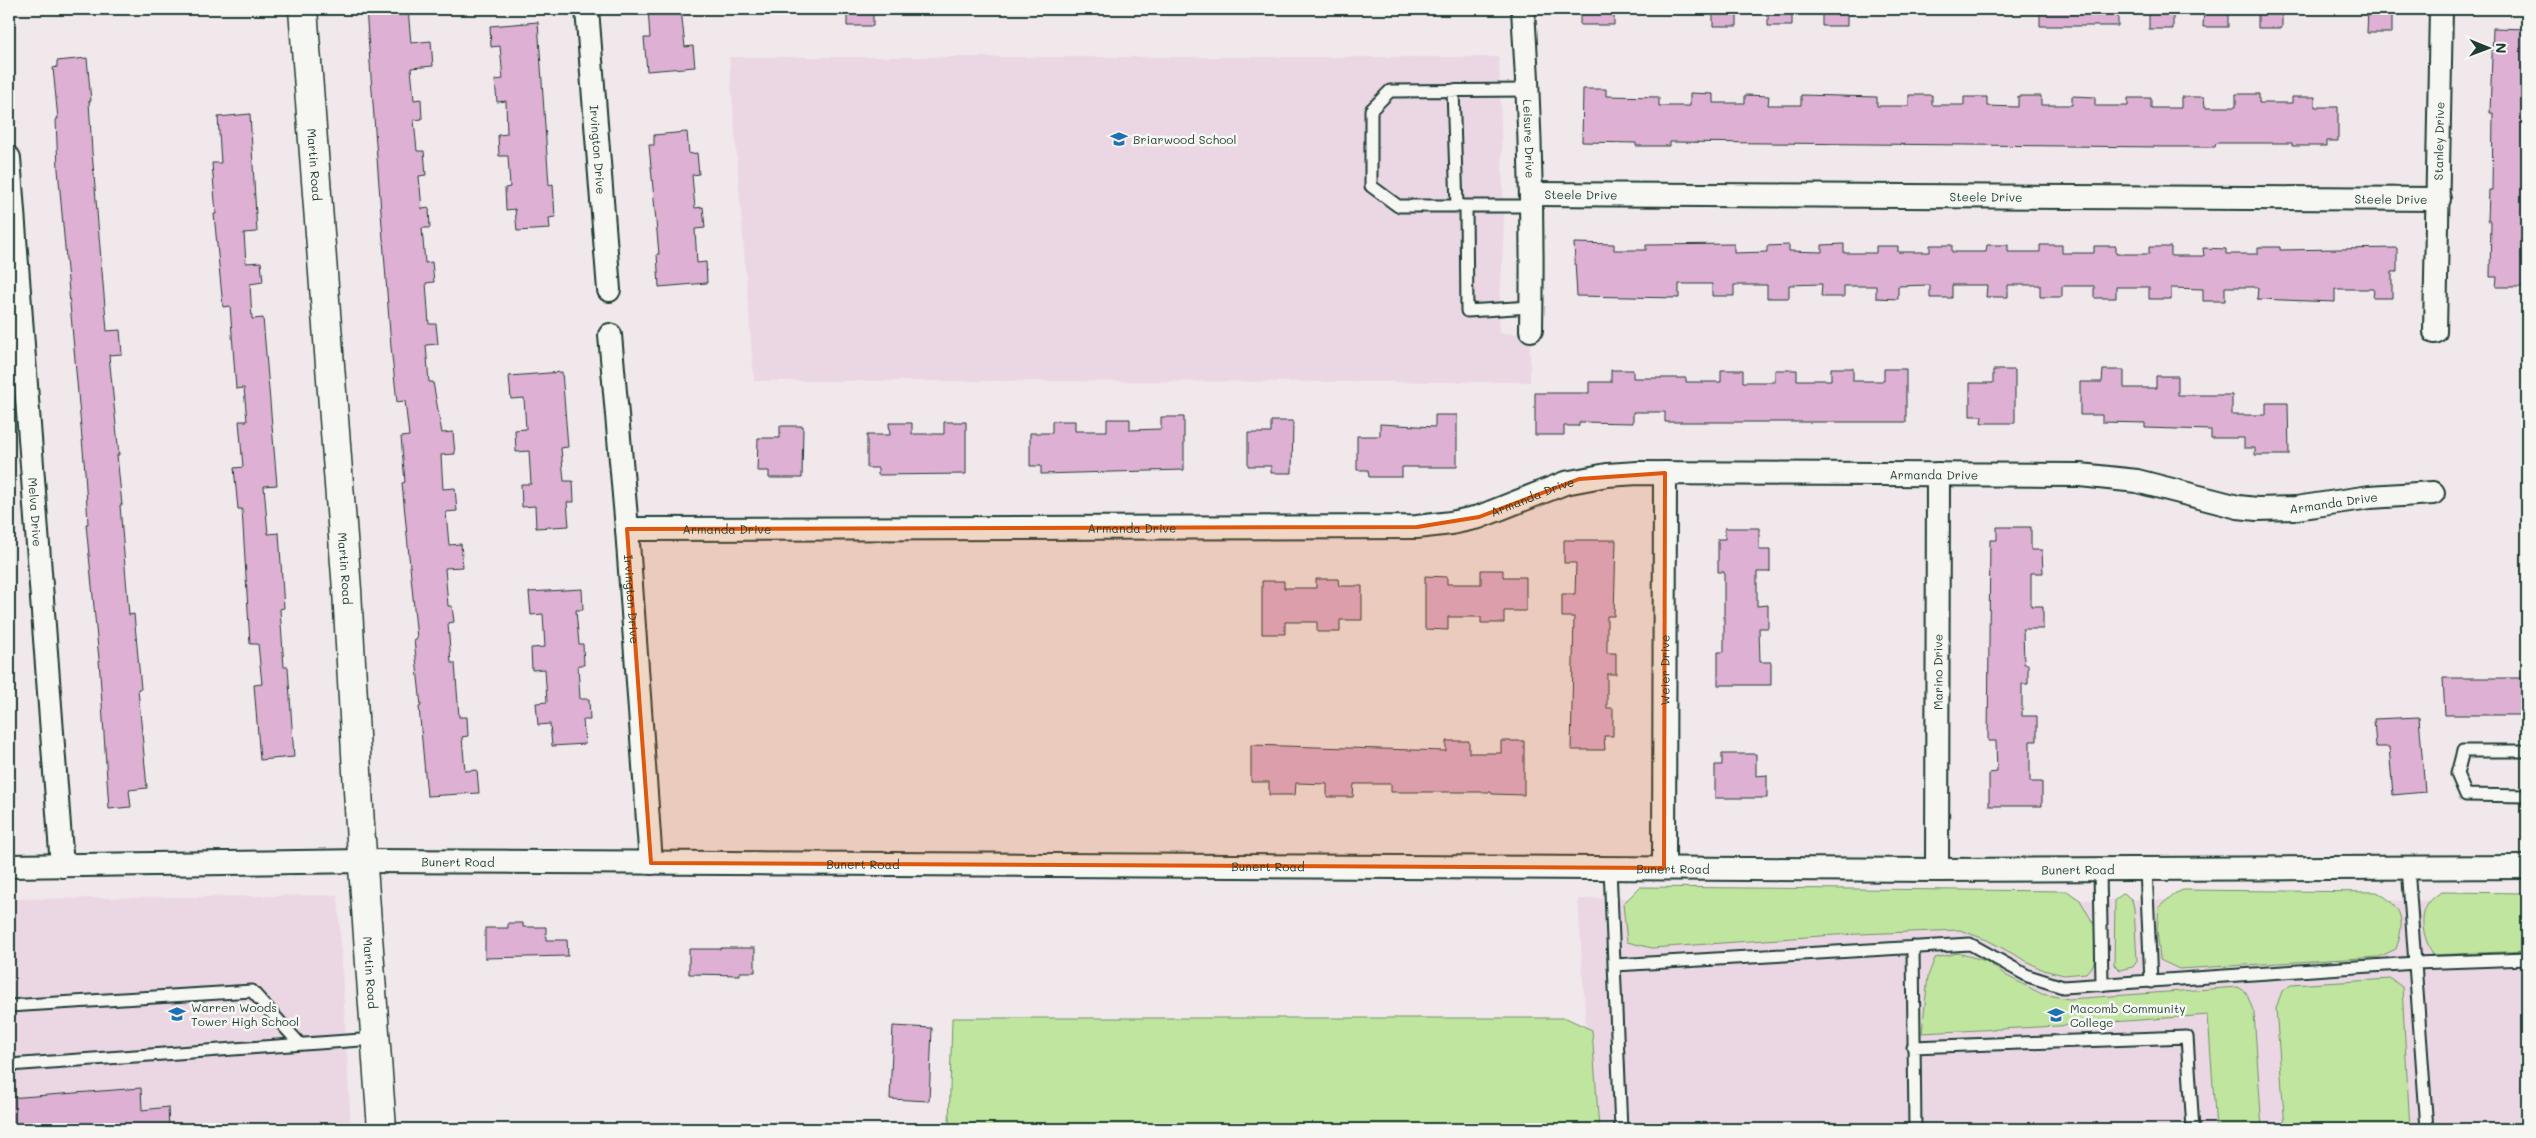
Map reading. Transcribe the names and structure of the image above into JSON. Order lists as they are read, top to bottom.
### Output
{
  "streets": {
    "street": [
      "Leisure Drive",
      "Stanley Drive",
      "Irvington Drive",
      "Martin Road",
      "Steele Drive",
      "Armanda Drive",
      "Melva Drive",
      "Weier Drive",
      "Marino Drive",
      "Bunert Road"
    ]
  },
  "crossings": [
    ["Leisure Drive", "Steele Drive"],
    ["Stanley Drive", "Steele Drive"],
    ["Irvington Drive", "Armanda Drive"],
    ["Irvington Drive", "Bunert Road"],
    ["Martin Road", "Bunert Road"],
    ["Armanda Drive", "Weier Drive"],
    ["Armanda Drive", "Marino Drive"],
    ["Melva Drive", "Bunert Road"],
    ["Weier Drive", "Bunert Road"],
    ["Marino Drive", "Bunert Road"]
  ],
  "places": {
    "school or university": ["Briarwood School", "Warren Woods Tower High School", "Macomb Community College"]
  },
  "north": "right"
}
